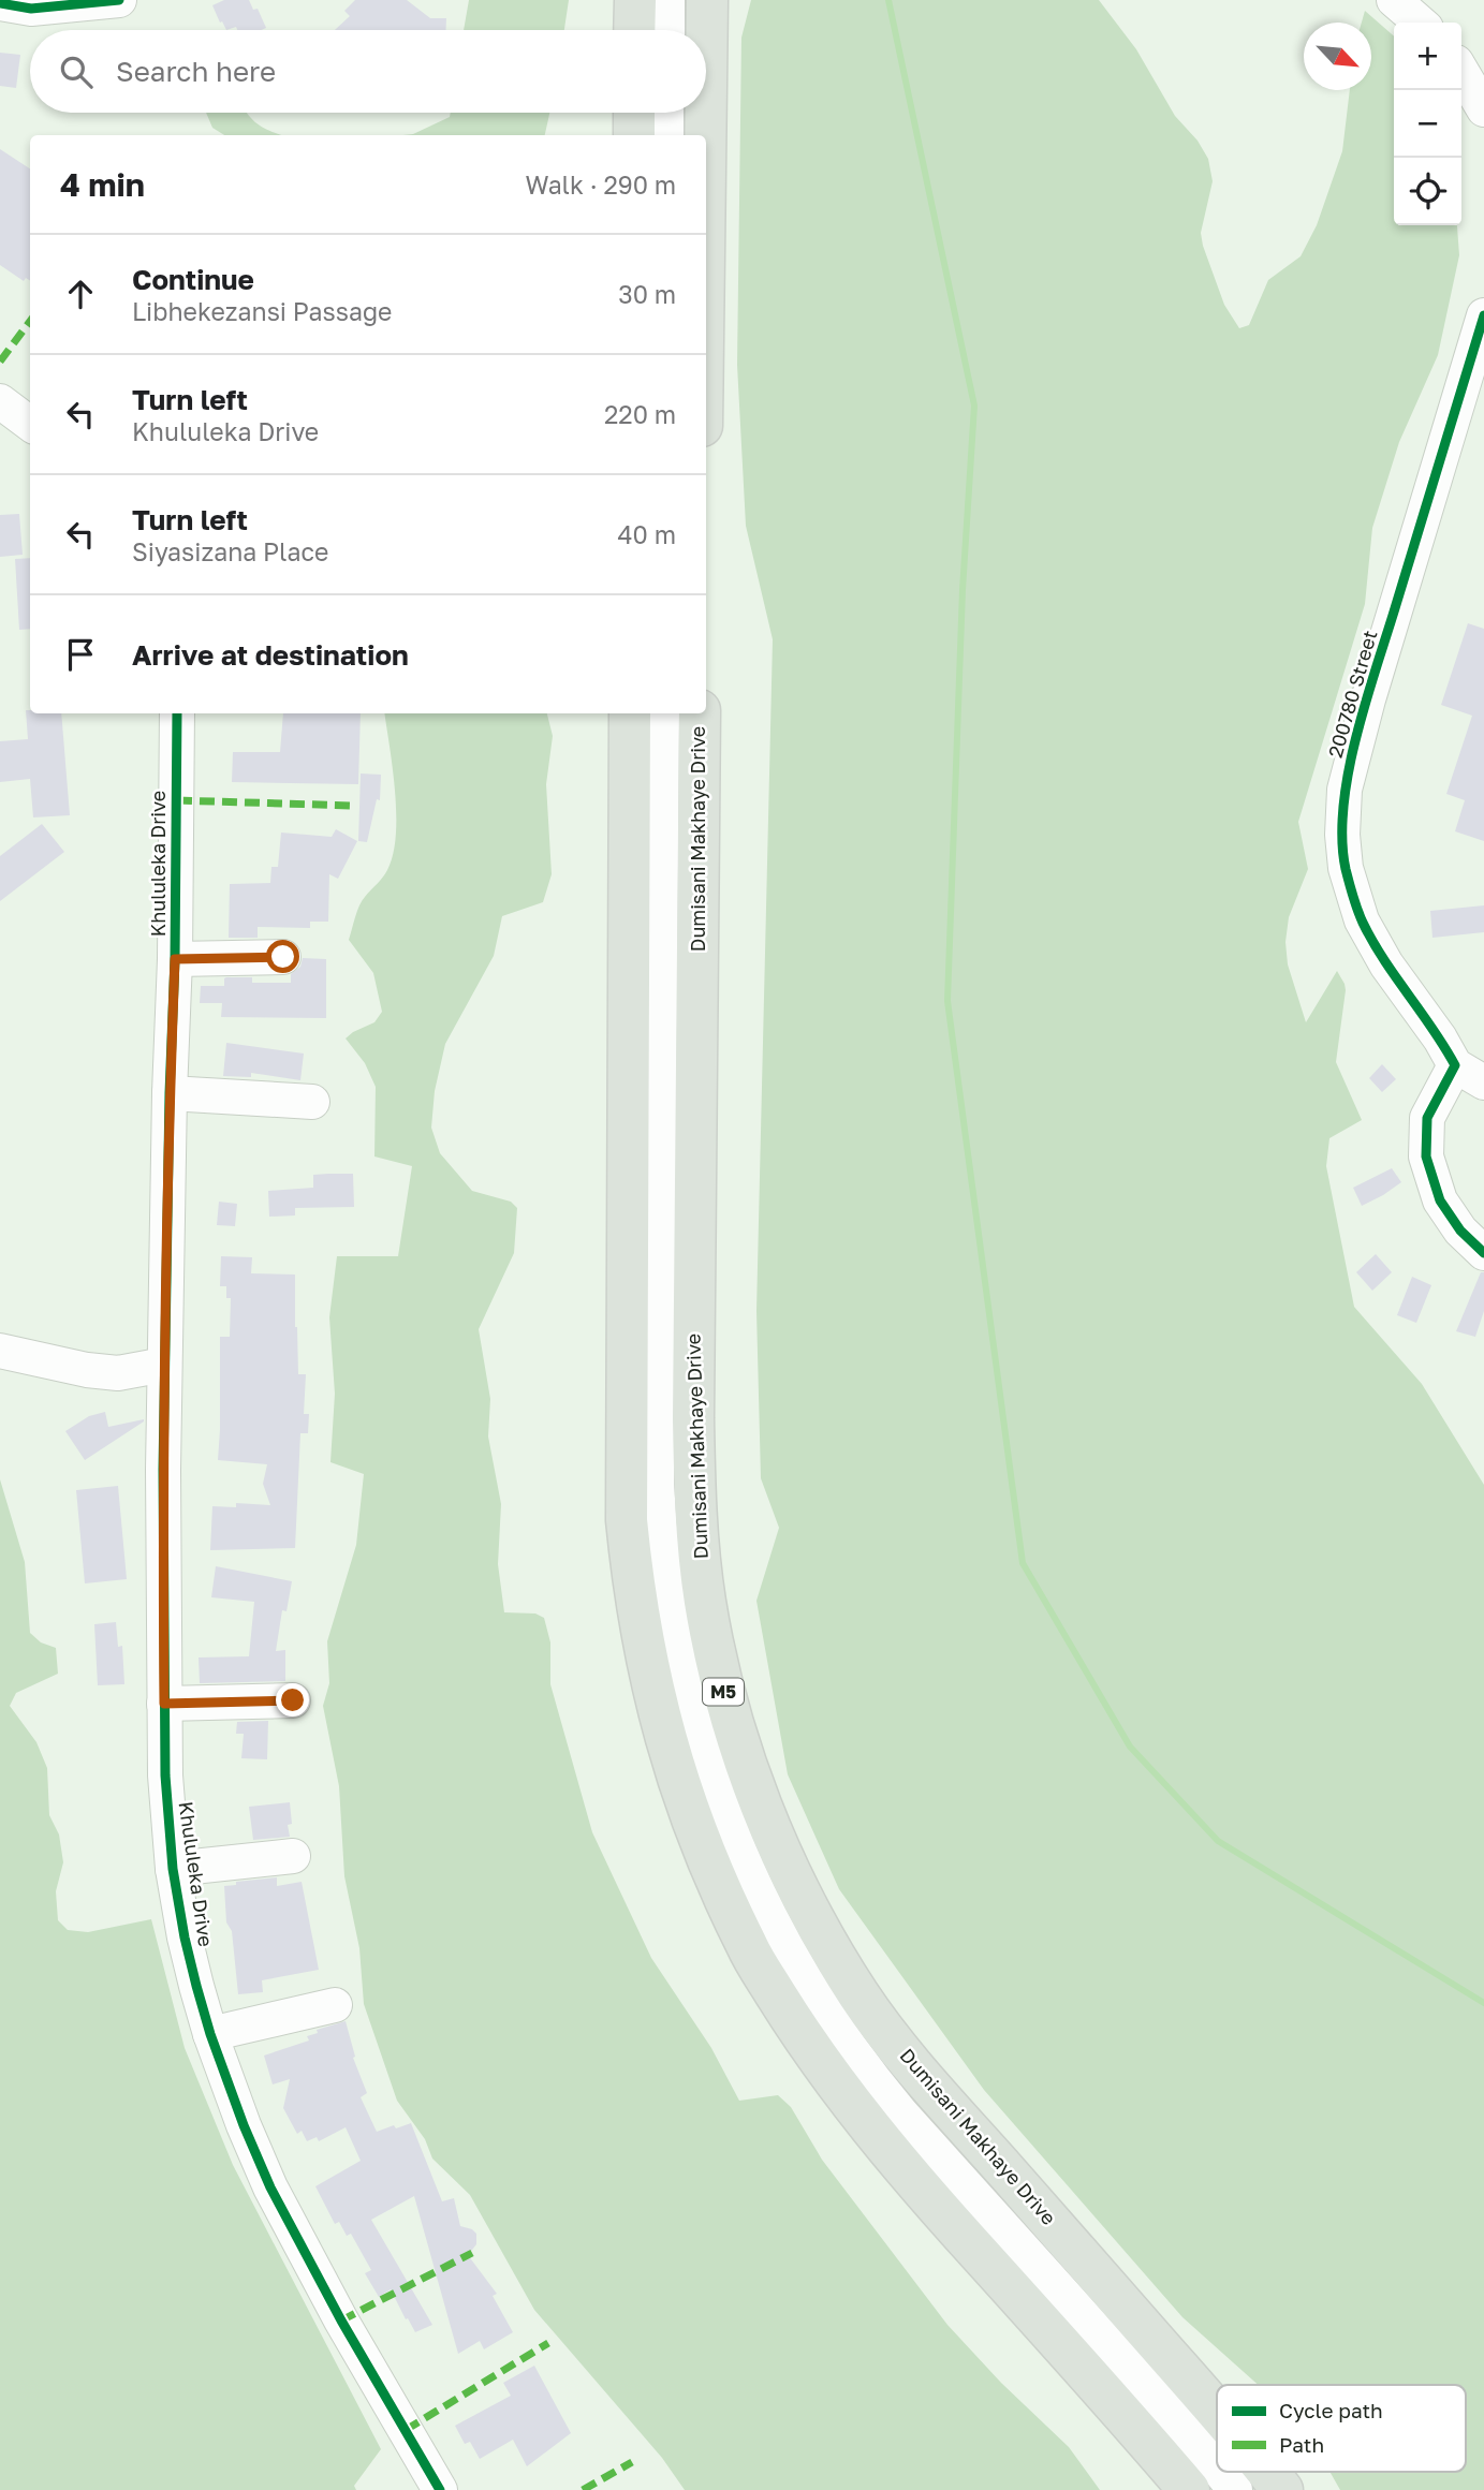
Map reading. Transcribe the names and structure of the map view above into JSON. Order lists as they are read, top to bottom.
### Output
{
  "streets": {
    "main road": ["Dumisani Makhaye Drive", "M5"],
    "street": ["200780 Street", "Khululeka Drive"]
  },
  "legend": ["Cycle path", "Path"],
  "north": "bottom right",
  "page": {
    "map_buttons": ["+", "−"],
    "search": "Search here",
    "heading": ["4 min", "Walk · 290 m"],
    "list": [
      ["Continue", "Libhekezansi Passage", "30 m"],
      ["Turn left", "Khululeka Drive", "220 m"],
      ["Turn left", "Siyasizana Place", "40 m"],
      "Arrive at destination"
    ]
  }
}
